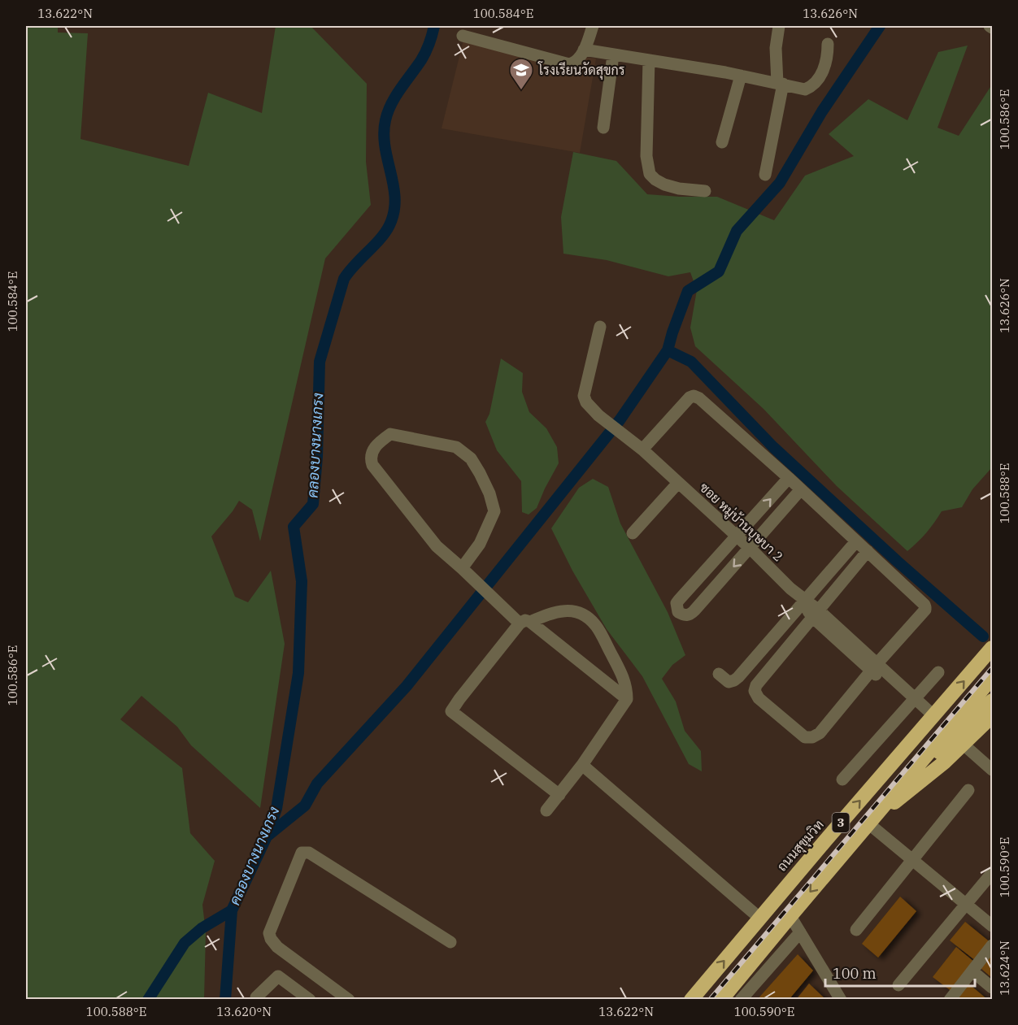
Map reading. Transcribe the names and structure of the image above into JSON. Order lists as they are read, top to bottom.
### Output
{
  "streets": {
    "highway": ["3", "ถนนสุขุมวิท"],
    "street": ["ซอย หมู่บ้านบุษบา 2"]
  },
  "crossings": [
    ["ซอย หมู่บ้านบุษบา 2", "ถนนสุขุมวิท"]
  ],
  "water": ["คลองบางนางเกรง"],
  "places": {
    "school or university": ["โรงเรียนวัดสุขกร"]
  },
  "scale_bar": "100 m",
  "coordinates": [
    "13.622°N",
    "100.584°E",
    "13.626°N",
    "100.586°E",
    "100.588°E",
    "100.590°E",
    "13.624°N",
    "13.620°N"
  ]
}
